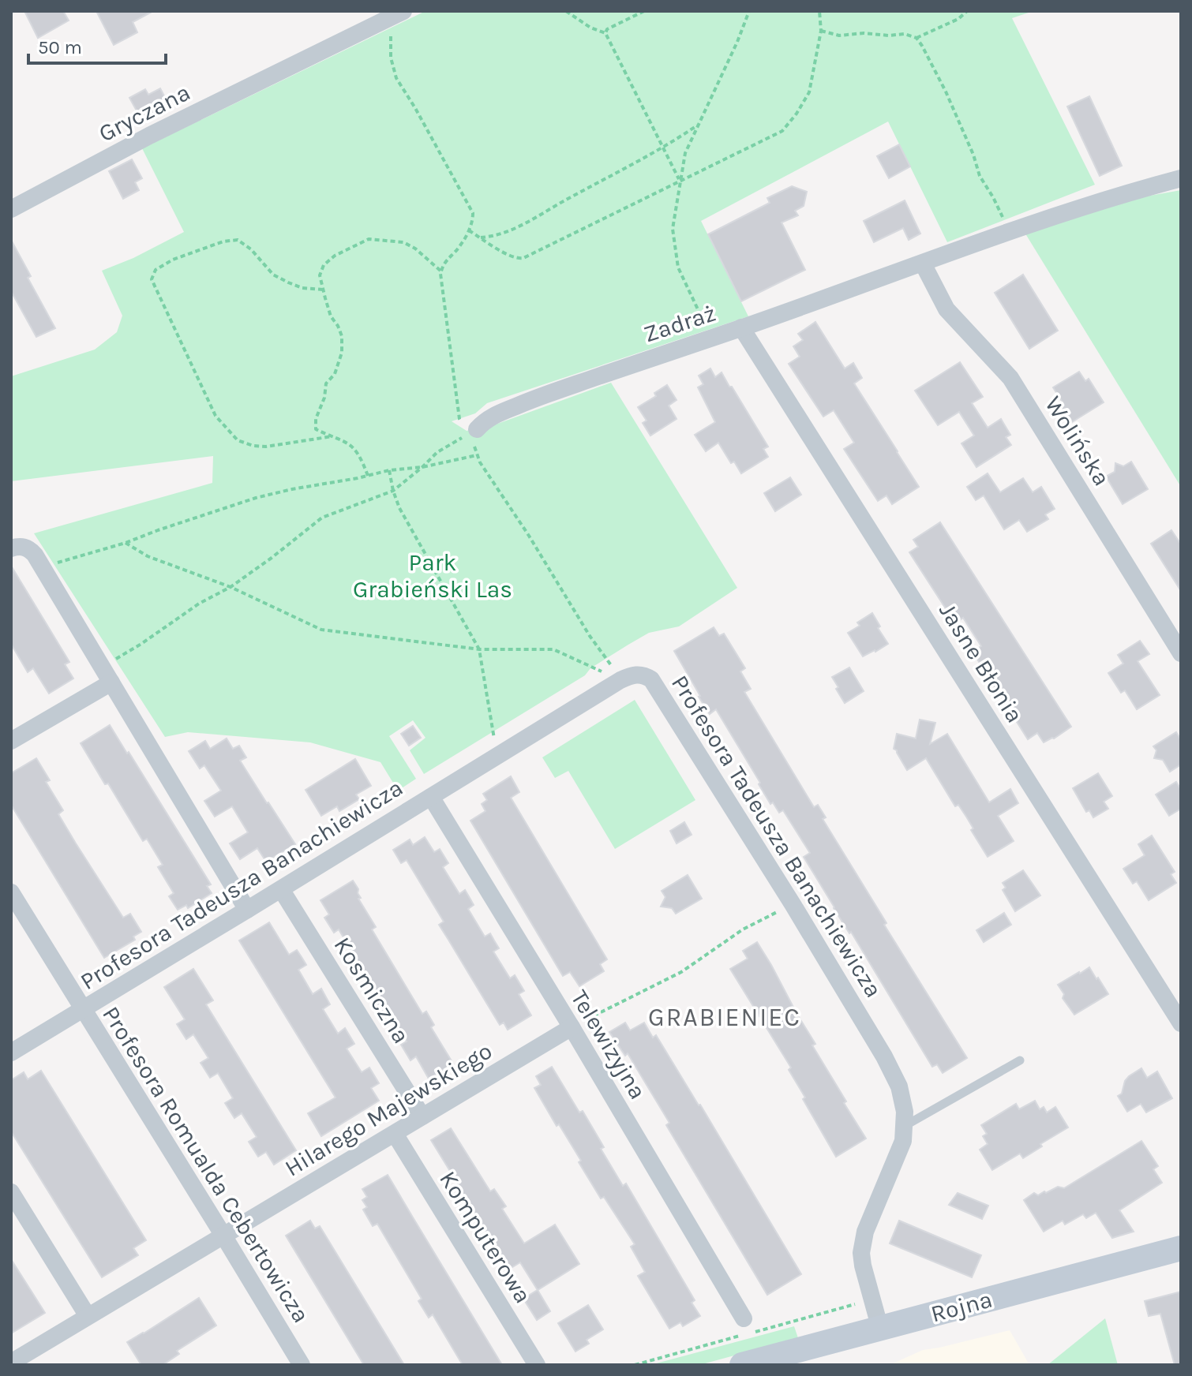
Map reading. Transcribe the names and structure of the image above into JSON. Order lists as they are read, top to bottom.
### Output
{
  "streets": {
    "street": [
      "Gryczana",
      "Zadraż",
      "Wolińska",
      "Jasne Błonia",
      "Profesora Tadeusza Banachiewicza",
      "Kosmiczna",
      "Telewizyjna",
      "Hilarego Majewskiego",
      "Profesora Romualda Cebertowicza",
      "Komputerowa",
      "Rojna"
    ]
  },
  "crossings": [
    ["Zadraż", "Wolińska"],
    ["Zadraż", "Jasne Błonia"],
    ["Profesora Tadeusza Banachiewicza", "Kosmiczna"],
    ["Profesora Tadeusza Banachiewicza", "Telewizyjna"],
    ["Profesora Tadeusza Banachiewicza", "Profesora Romualda Cebertowicza"],
    ["Profesora Tadeusza Banachiewicza", "Rojna"],
    ["Kosmiczna", "Hilarego Majewskiego"],
    ["Telewizyjna", "Hilarego Majewskiego"],
    ["Hilarego Majewskiego", "Profesora Romualda Cebertowicza"],
    ["Hilarego Majewskiego", "Komputerowa"]
  ],
  "districts": ["GRABIENIEC"],
  "parks": ["Park Grabieński Las"],
  "scale_bar": "50 m"
}
